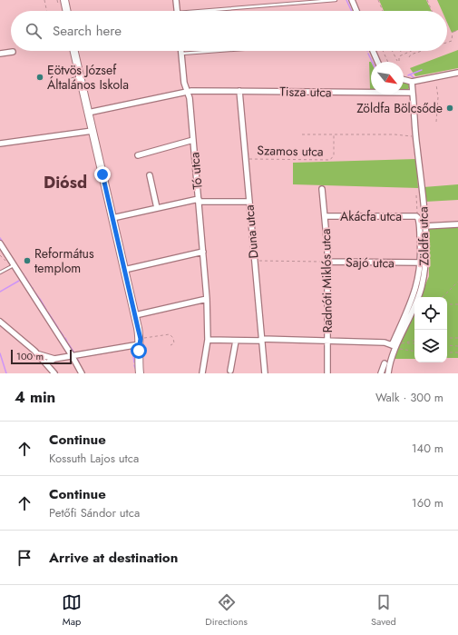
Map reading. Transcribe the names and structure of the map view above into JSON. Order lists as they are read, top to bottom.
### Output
{
  "streets": {
    "street": [
      "Tisza utca",
      "Tó utca",
      "Akácfa utca",
      "Duna utca",
      "Zöldfa utca",
      "Sajó utca",
      "Radnóti Miklós utca"
    ],
    "path": ["Szamos utca"]
  },
  "crossings": [
    ["Tisza utca", "Tó utca"],
    ["Tisza utca", "Duna utca"],
    ["Tisza utca", "Zöldfa utca"],
    ["Szamos utca", "Duna utca"],
    ["Szamos utca", "Zöldfa utca"],
    ["Akácfa utca", "Zöldfa utca"],
    ["Akácfa utca", "Radnóti Miklós utca"],
    ["Duna utca", "Sajó utca"],
    ["Zöldfa utca", "Sajó utca"],
    ["Sajó utca", "Radnóti Miklós utca"]
  ],
  "districts": ["Diósd"],
  "places": ["Eötvös József Általános Iskola", "Zöldfa Bölcsőde", "Református templom"],
  "scale_bar": "100 m",
  "north": "bottom right",
  "page": {
    "search": "Search here",
    "scale": "100 m",
    "heading": ["4 min", "Walk · 300 m"],
    "list": [
      ["Continue", "Kossuth Lajos utca", "140 m"],
      ["Continue", "Petőfi Sándor utca", "160 m"],
      "Arrive at destination"
    ],
    "nav": ["Map", "Directions", "Saved"]
  }
}
